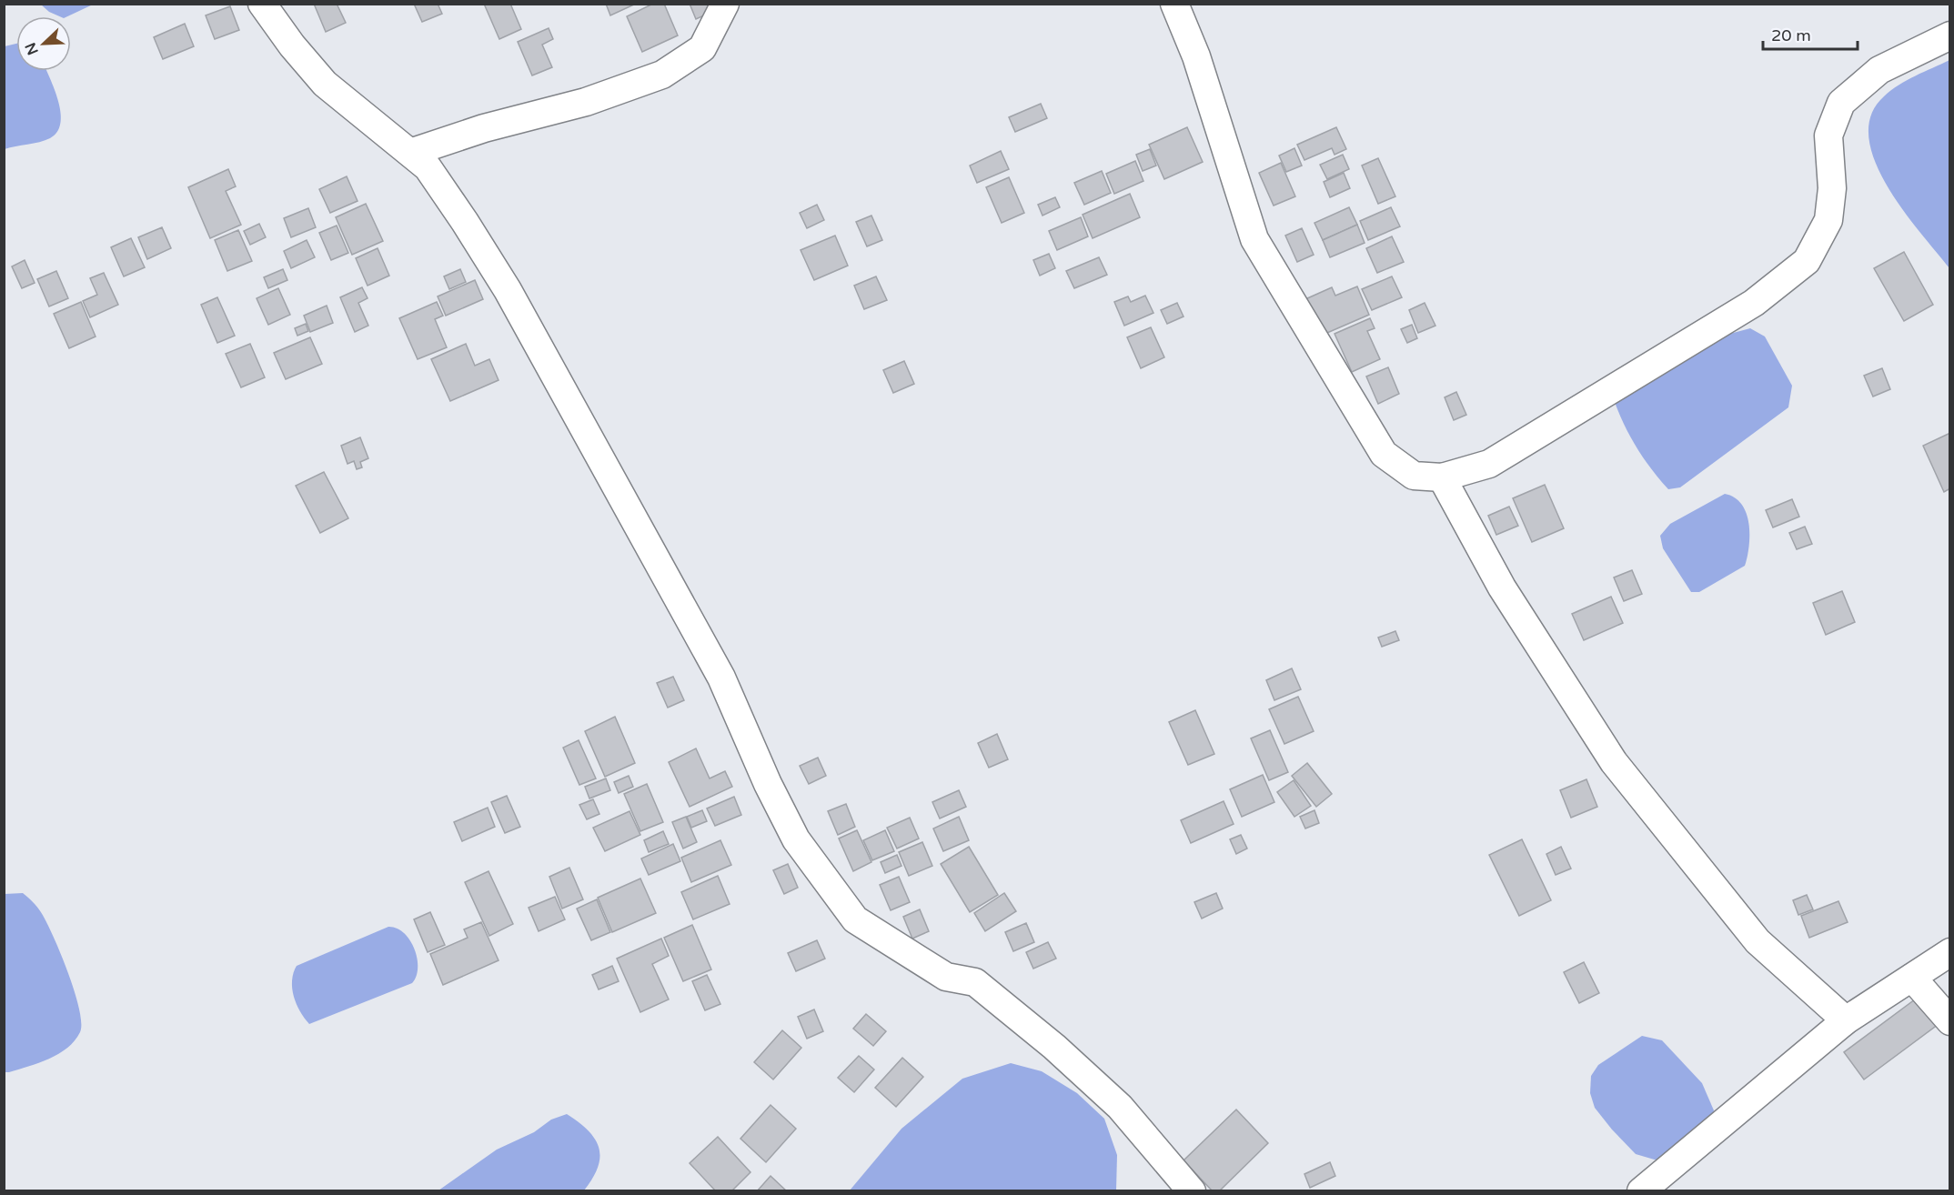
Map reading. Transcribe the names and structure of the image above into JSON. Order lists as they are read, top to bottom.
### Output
{
  "scale_bar": "20 m",
  "north": "bottom left"
}
